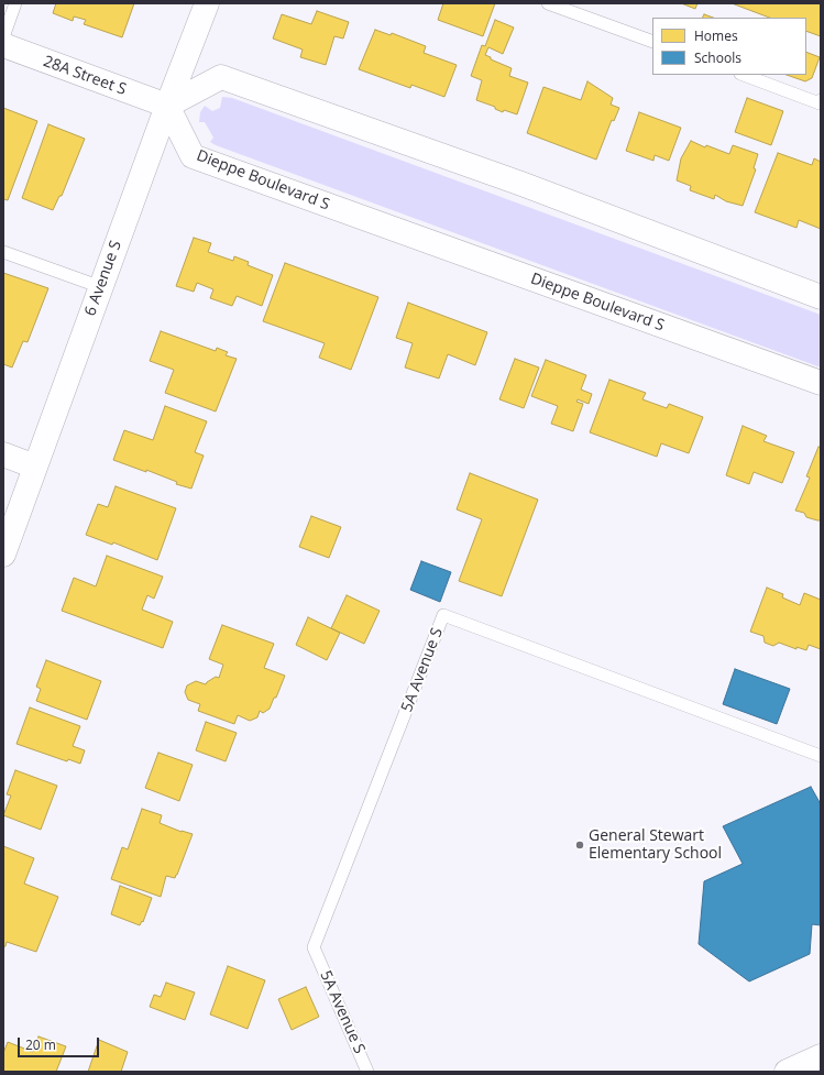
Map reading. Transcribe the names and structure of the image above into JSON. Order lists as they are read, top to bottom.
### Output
{
  "streets": {
    "street": ["28A Street S", "Dieppe Boulevard S", "6 Avenue S"],
    "lane": ["5A Avenue S"]
  },
  "crossings": [
    ["28A Street S", "Dieppe Boulevard S"],
    ["28A Street S", "6 Avenue S"],
    ["Dieppe Boulevard S", "6 Avenue S"]
  ],
  "places": ["General Stewart Elementary School"],
  "legend": ["Homes", "Schools"],
  "scale_bar": "20 m"
}
